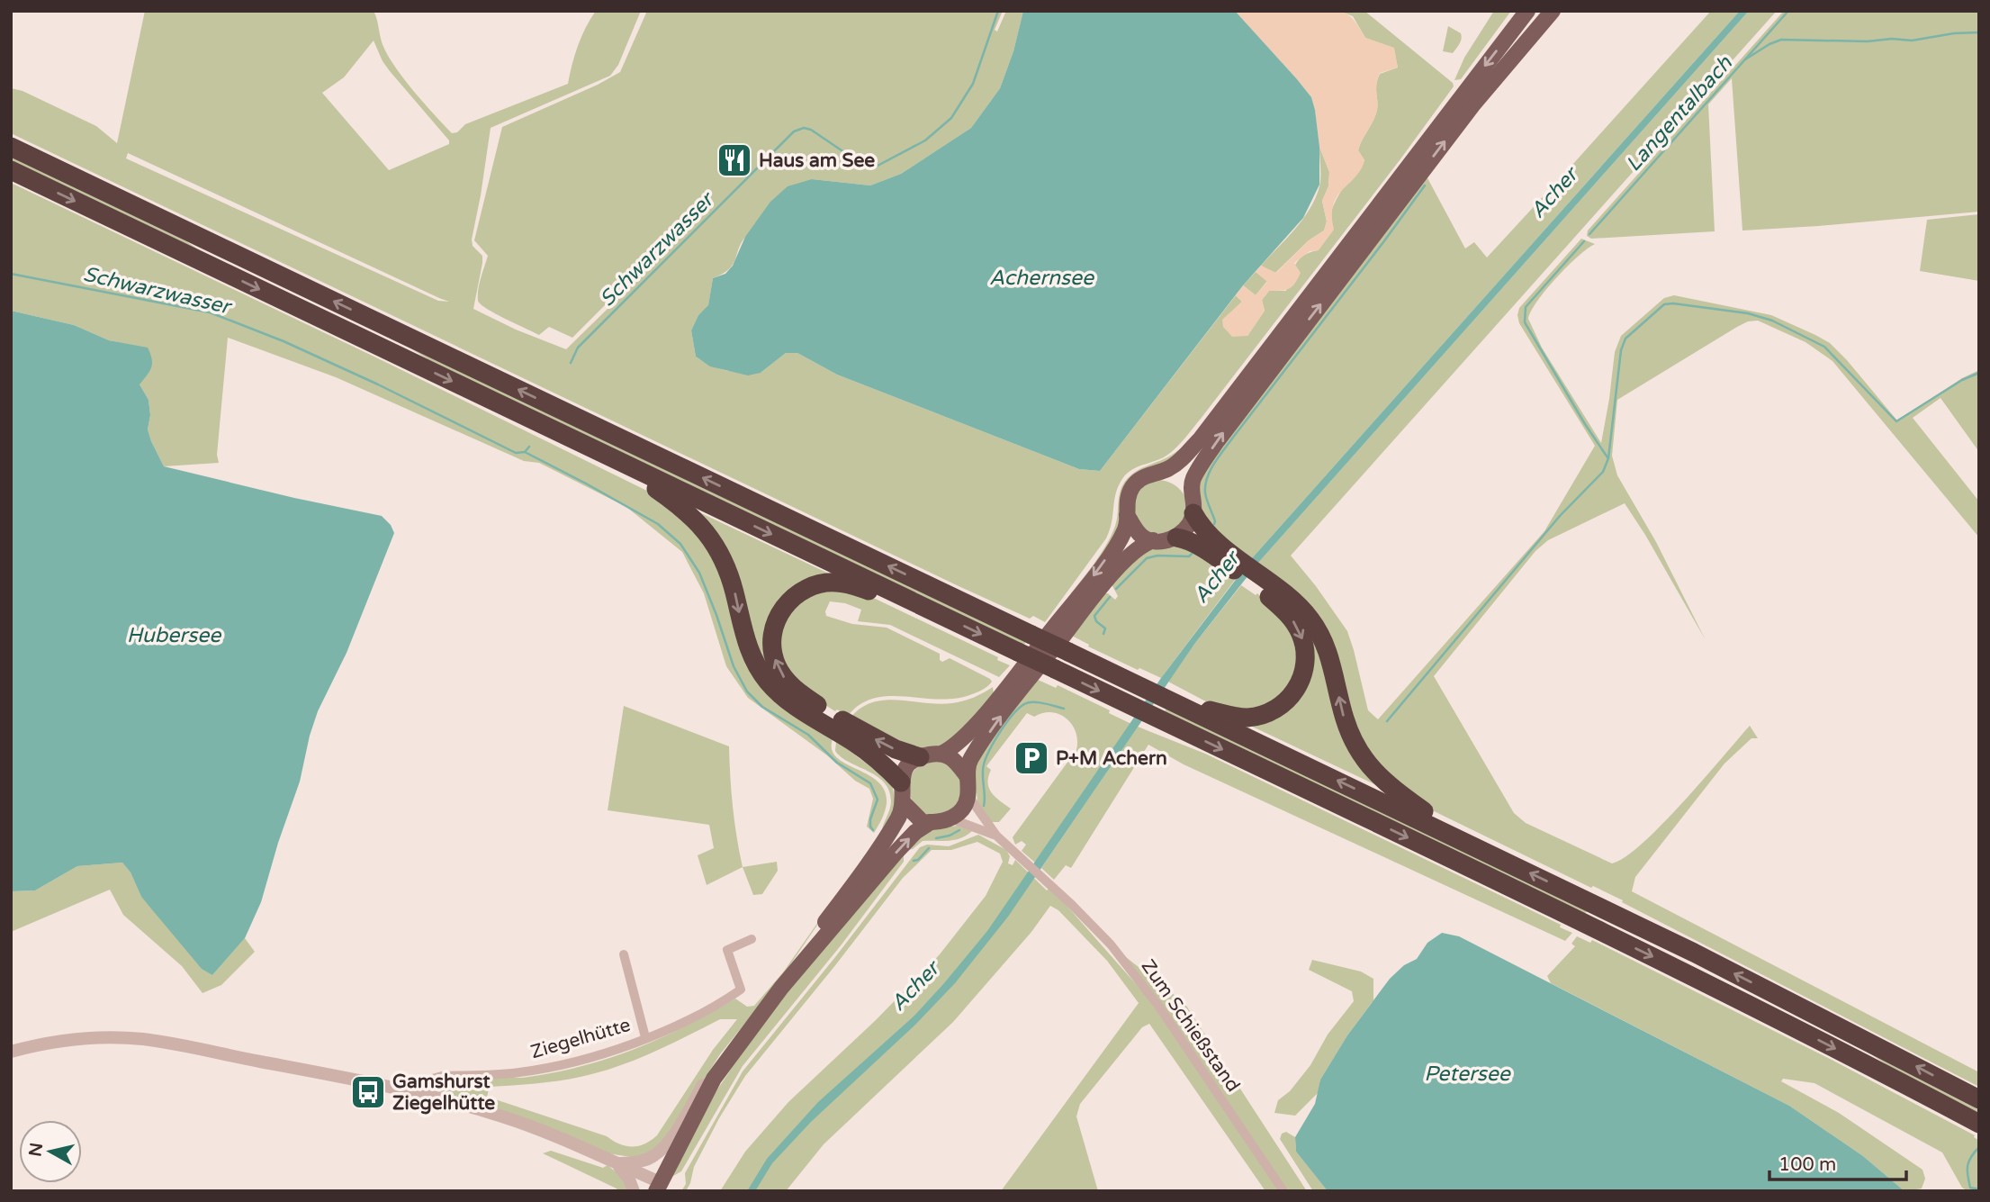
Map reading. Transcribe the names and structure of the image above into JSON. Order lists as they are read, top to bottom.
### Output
{
  "streets": {
    "street": ["Zum Schießstand", "Ziegelhütte"]
  },
  "water": [
    "Langentalbach",
    "Acher",
    "Schwarzwasser",
    "Achernsee",
    "Hubersee",
    "Petersee"
  ],
  "places": {
    "restaurant": ["Haus am See"],
    "parking": ["P+M Achern"],
    "bus stop": ["Gamshurst Ziegelhütte"]
  },
  "scale_bar": "100 m",
  "north": "left"
}
